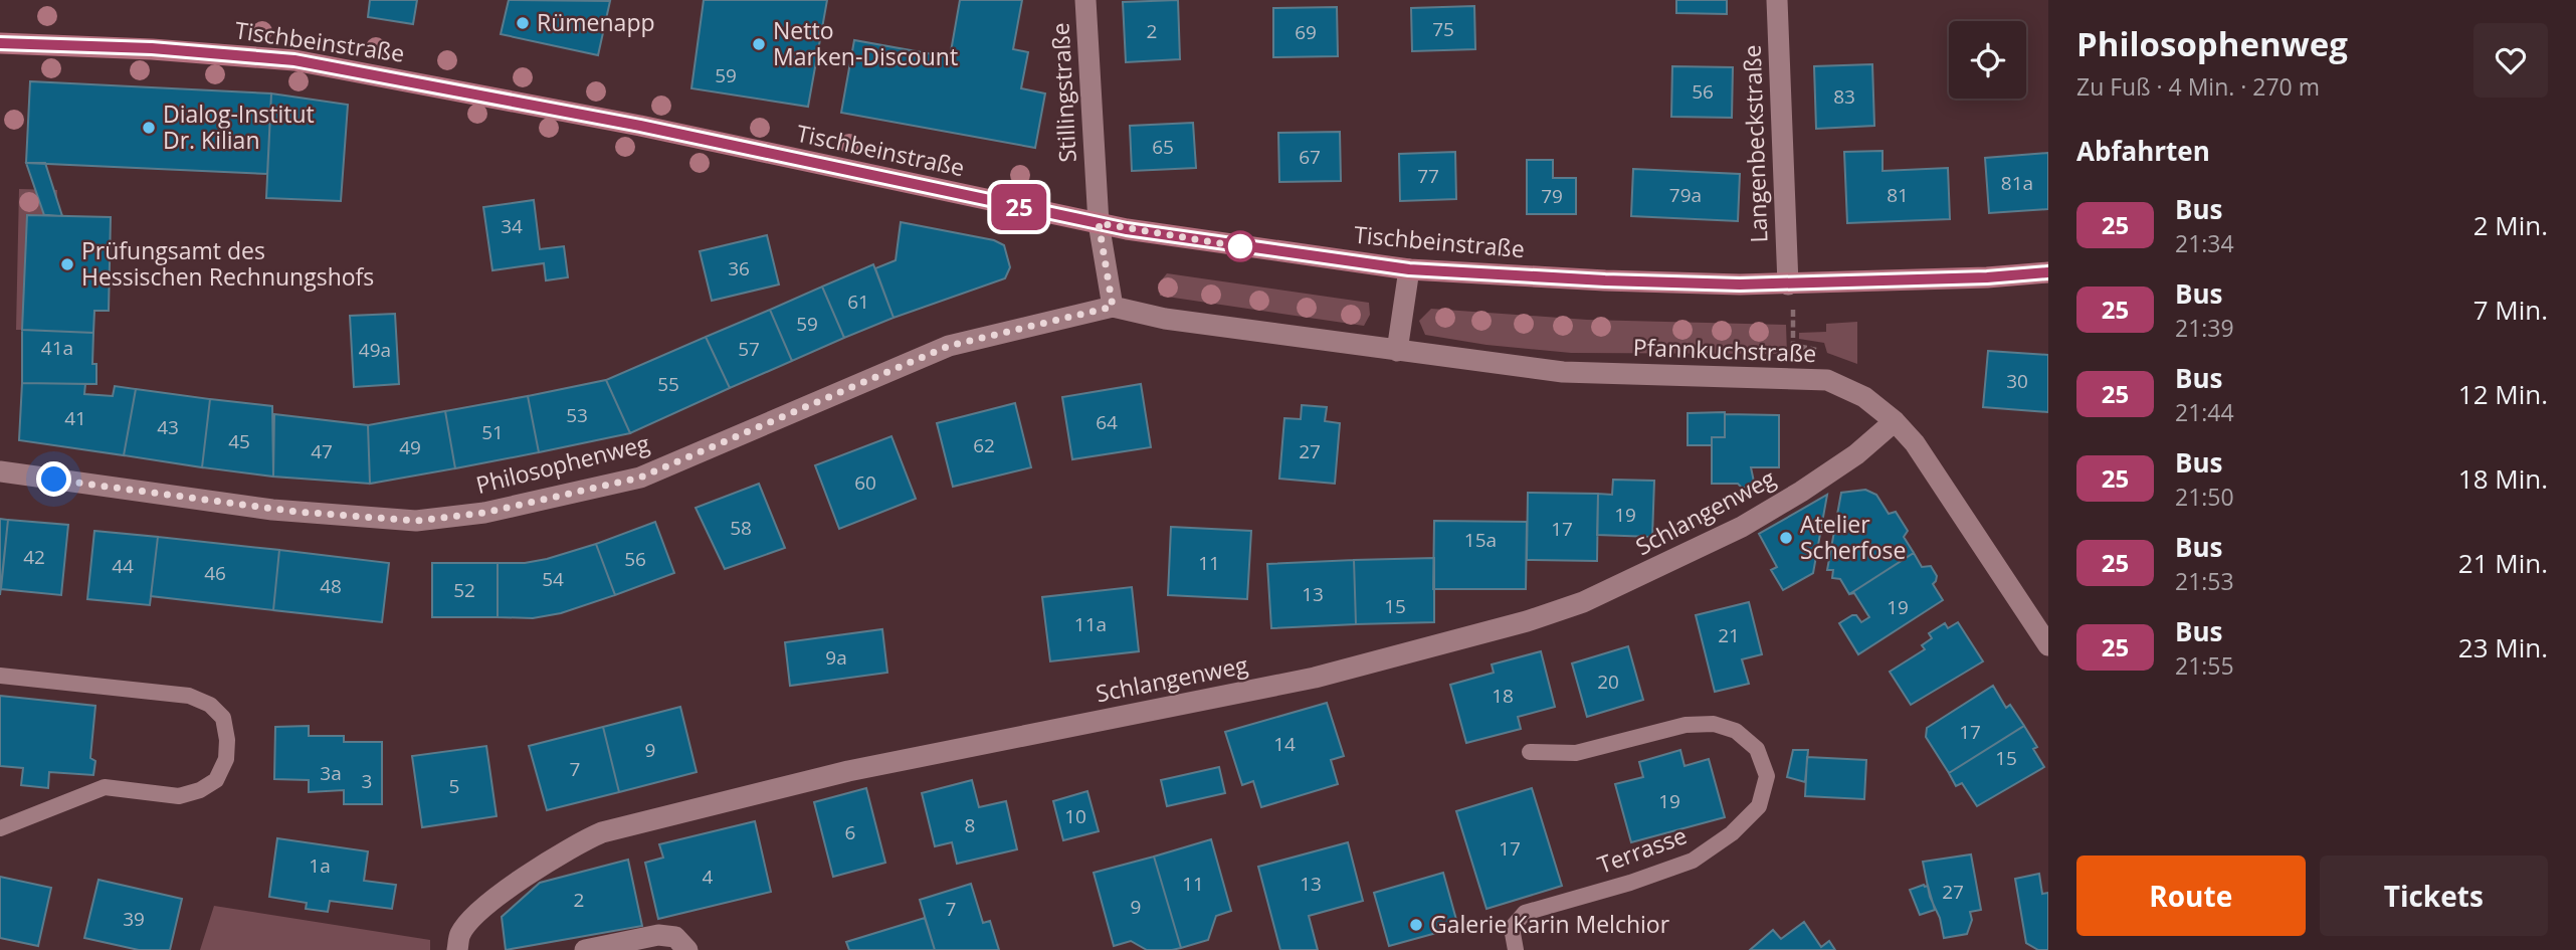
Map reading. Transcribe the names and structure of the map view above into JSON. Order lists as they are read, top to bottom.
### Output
{
  "streets": {
    "main road": ["Tischbeinstraße"],
    "street": [
      "Stillingstraße",
      "Langenbeckstraße",
      "Pfannkuchstraße",
      "Philosophenweg",
      "Schlangenweg"
    ],
    "lane": ["Terrasse"]
  },
  "crossings": [
    ["Tischbeinstraße", "Stillingstraße"],
    ["Tischbeinstraße", "Langenbeckstraße"],
    ["Pfannkuchstraße", "Philosophenweg"],
    ["Pfannkuchstraße", "Schlangenweg"]
  ],
  "places": [
    "Rümenapp",
    "Netto Marken-Discount",
    "Dialog-Institut Dr. Kilian",
    "Prüfungsamt des Hessischen Rechnungshofs",
    "Atelier Scherfose",
    "Galerie Karin Melchior"
  ],
  "lines": ["bus line 25"],
  "house_numbers": [
    "75",
    "2",
    "69",
    "59",
    "56",
    "83",
    "65",
    "67",
    "77",
    "81a",
    "79a",
    "81",
    "79",
    "34",
    "36",
    "61",
    "59",
    "41a",
    "57",
    "49a",
    "30",
    "55",
    "53",
    "41",
    "64",
    "43",
    "51",
    "45",
    "62",
    "49",
    "47",
    "27",
    "60",
    "19",
    "58",
    "17",
    "15a",
    "42",
    "56",
    "11",
    "44",
    "46",
    "54",
    "48",
    "52",
    "13",
    "15",
    "19",
    "11a",
    "21",
    "9a",
    "20",
    "18",
    "17",
    "14",
    "9",
    "15",
    "7",
    "3a",
    "3",
    "5",
    "19",
    "10",
    "8",
    "6",
    "17",
    "1a",
    "4",
    "11",
    "13",
    "27",
    "2",
    "9",
    "7",
    "39"
  ],
  "page": {
    "on_map": "25",
    "heading": [
      ["Philosophenweg", "Zu Fuß · 4 Min. · 270 m"],
      "Abfahrten"
    ],
    "list": [
      {
        "mark": "25",
        "name": "Bus",
        "note": "21:34",
        "value": "2 Min."
      },
      {
        "mark": "25",
        "name": "Bus",
        "note": "21:39",
        "value": "7 Min."
      },
      {
        "mark": "25",
        "name": "Bus",
        "note": "21:44",
        "value": "12 Min."
      },
      {
        "mark": "25",
        "name": "Bus",
        "note": "21:50",
        "value": "18 Min."
      },
      {
        "mark": "25",
        "name": "Bus",
        "note": "21:53",
        "value": "21 Min."
      },
      {
        "mark": "25",
        "name": "Bus",
        "note": "21:55",
        "value": "23 Min."
      }
    ],
    "buttons": ["Route", "Tickets"]
  }
}
